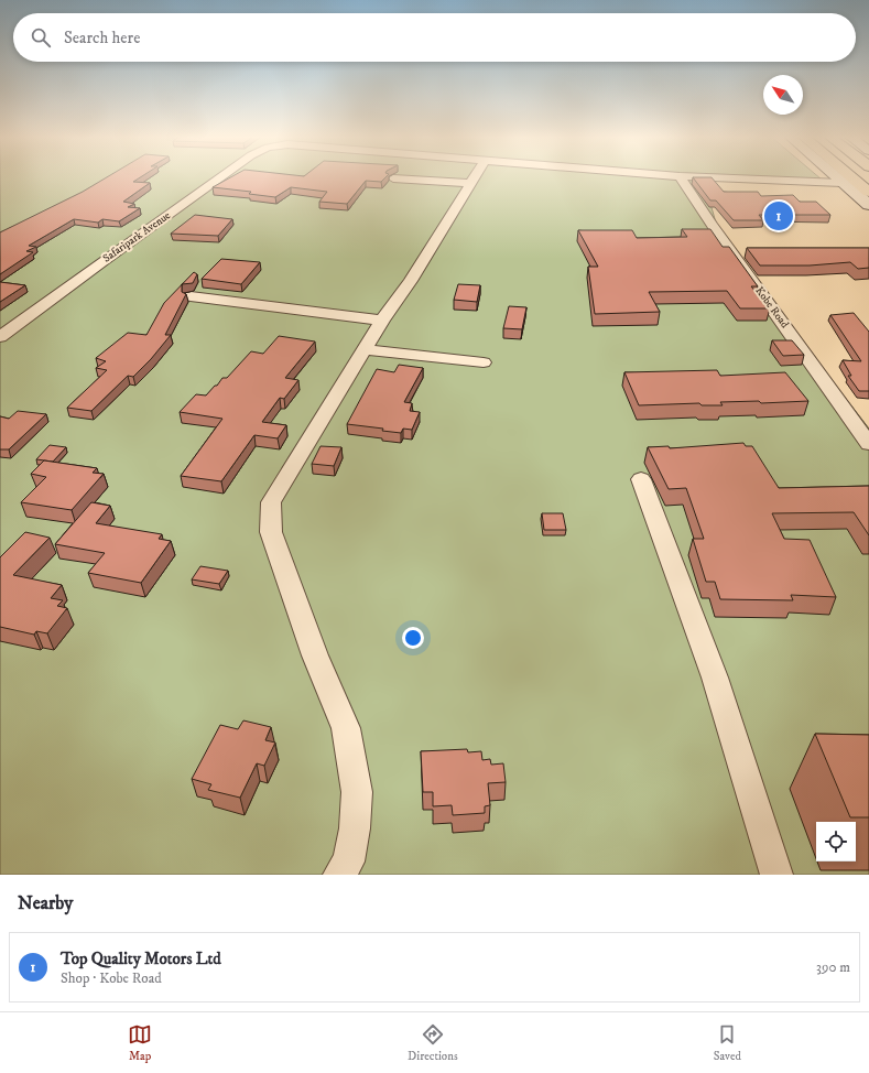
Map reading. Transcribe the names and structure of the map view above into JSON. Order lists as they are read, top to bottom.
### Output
{
  "streets": {
    "street": ["Safaripark Avenue", "Kobe Road"]
  },
  "north": "top left",
  "page": {
    "search": "Search here",
    "pins": "1",
    "heading": "Nearby",
    "list": [
      {
        "mark": "1",
        "name": "Top Quality Motors Ltd",
        "note": "Shop · Kobe Road",
        "value": "390 m"
      }
    ],
    "nav": ["Map", "Directions", "Saved"]
  }
}
